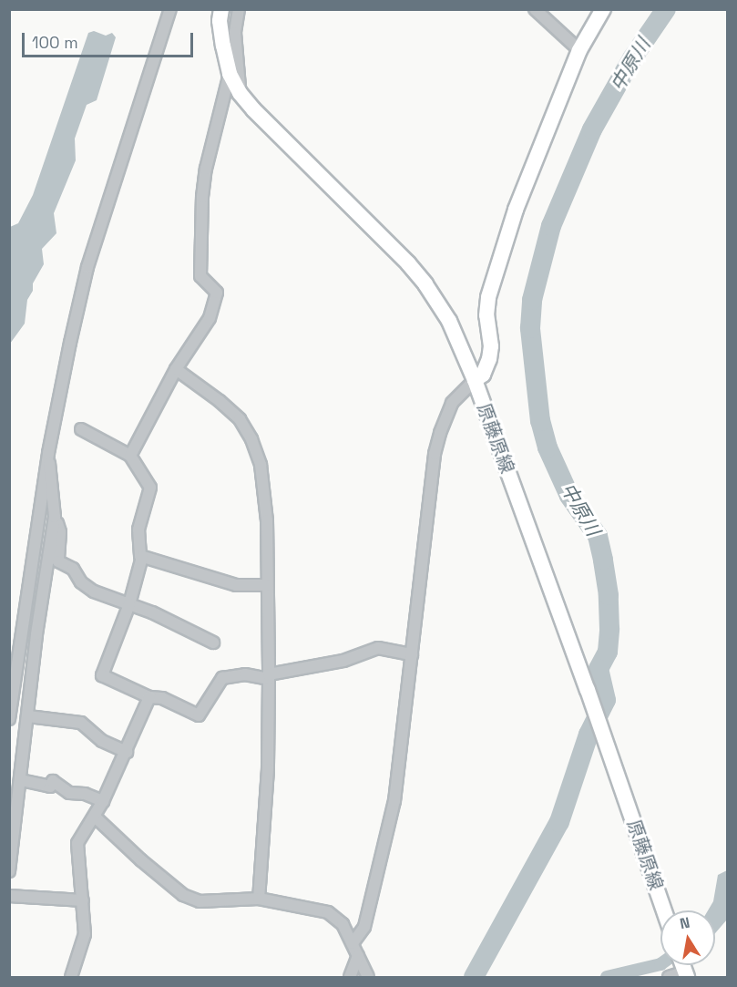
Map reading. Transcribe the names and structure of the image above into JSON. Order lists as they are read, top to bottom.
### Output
{
  "streets": {
    "main road": ["原藤原線"]
  },
  "water": ["中原川"],
  "scale_bar": "100 m",
  "north": "top"
}
